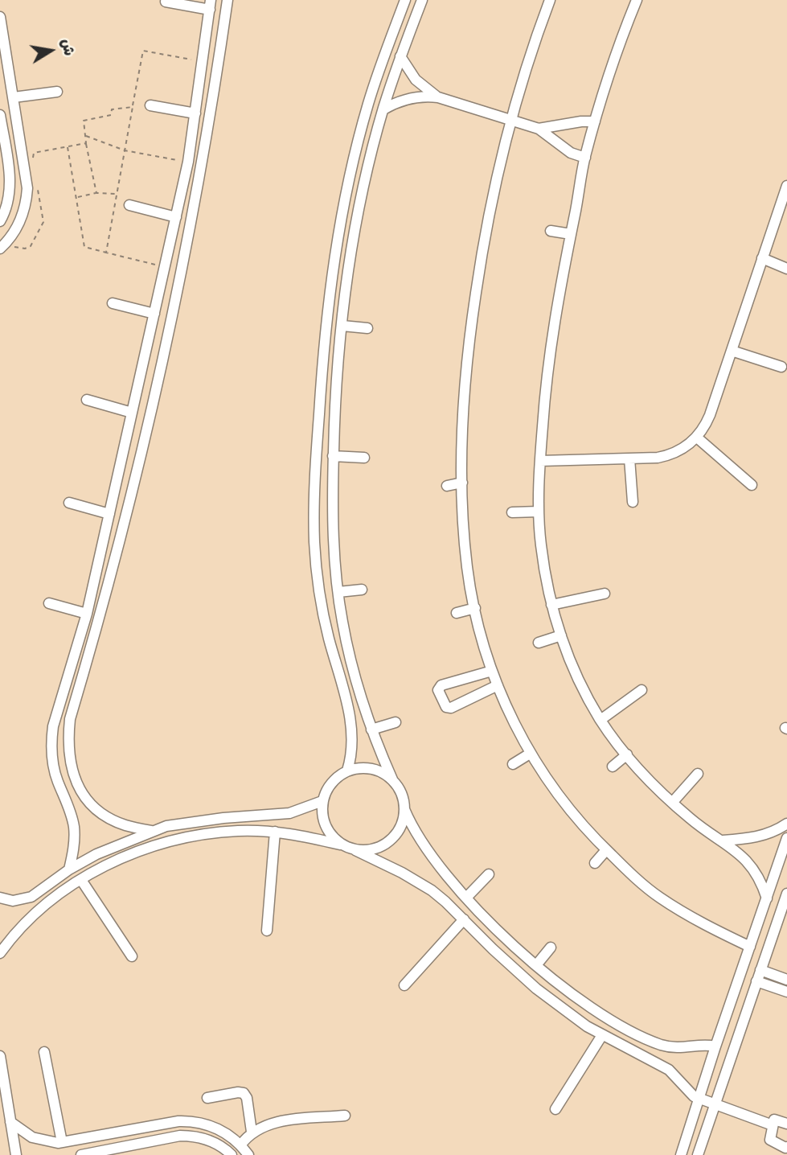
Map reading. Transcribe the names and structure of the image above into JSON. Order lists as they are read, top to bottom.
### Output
{
  "north": "right"
}
